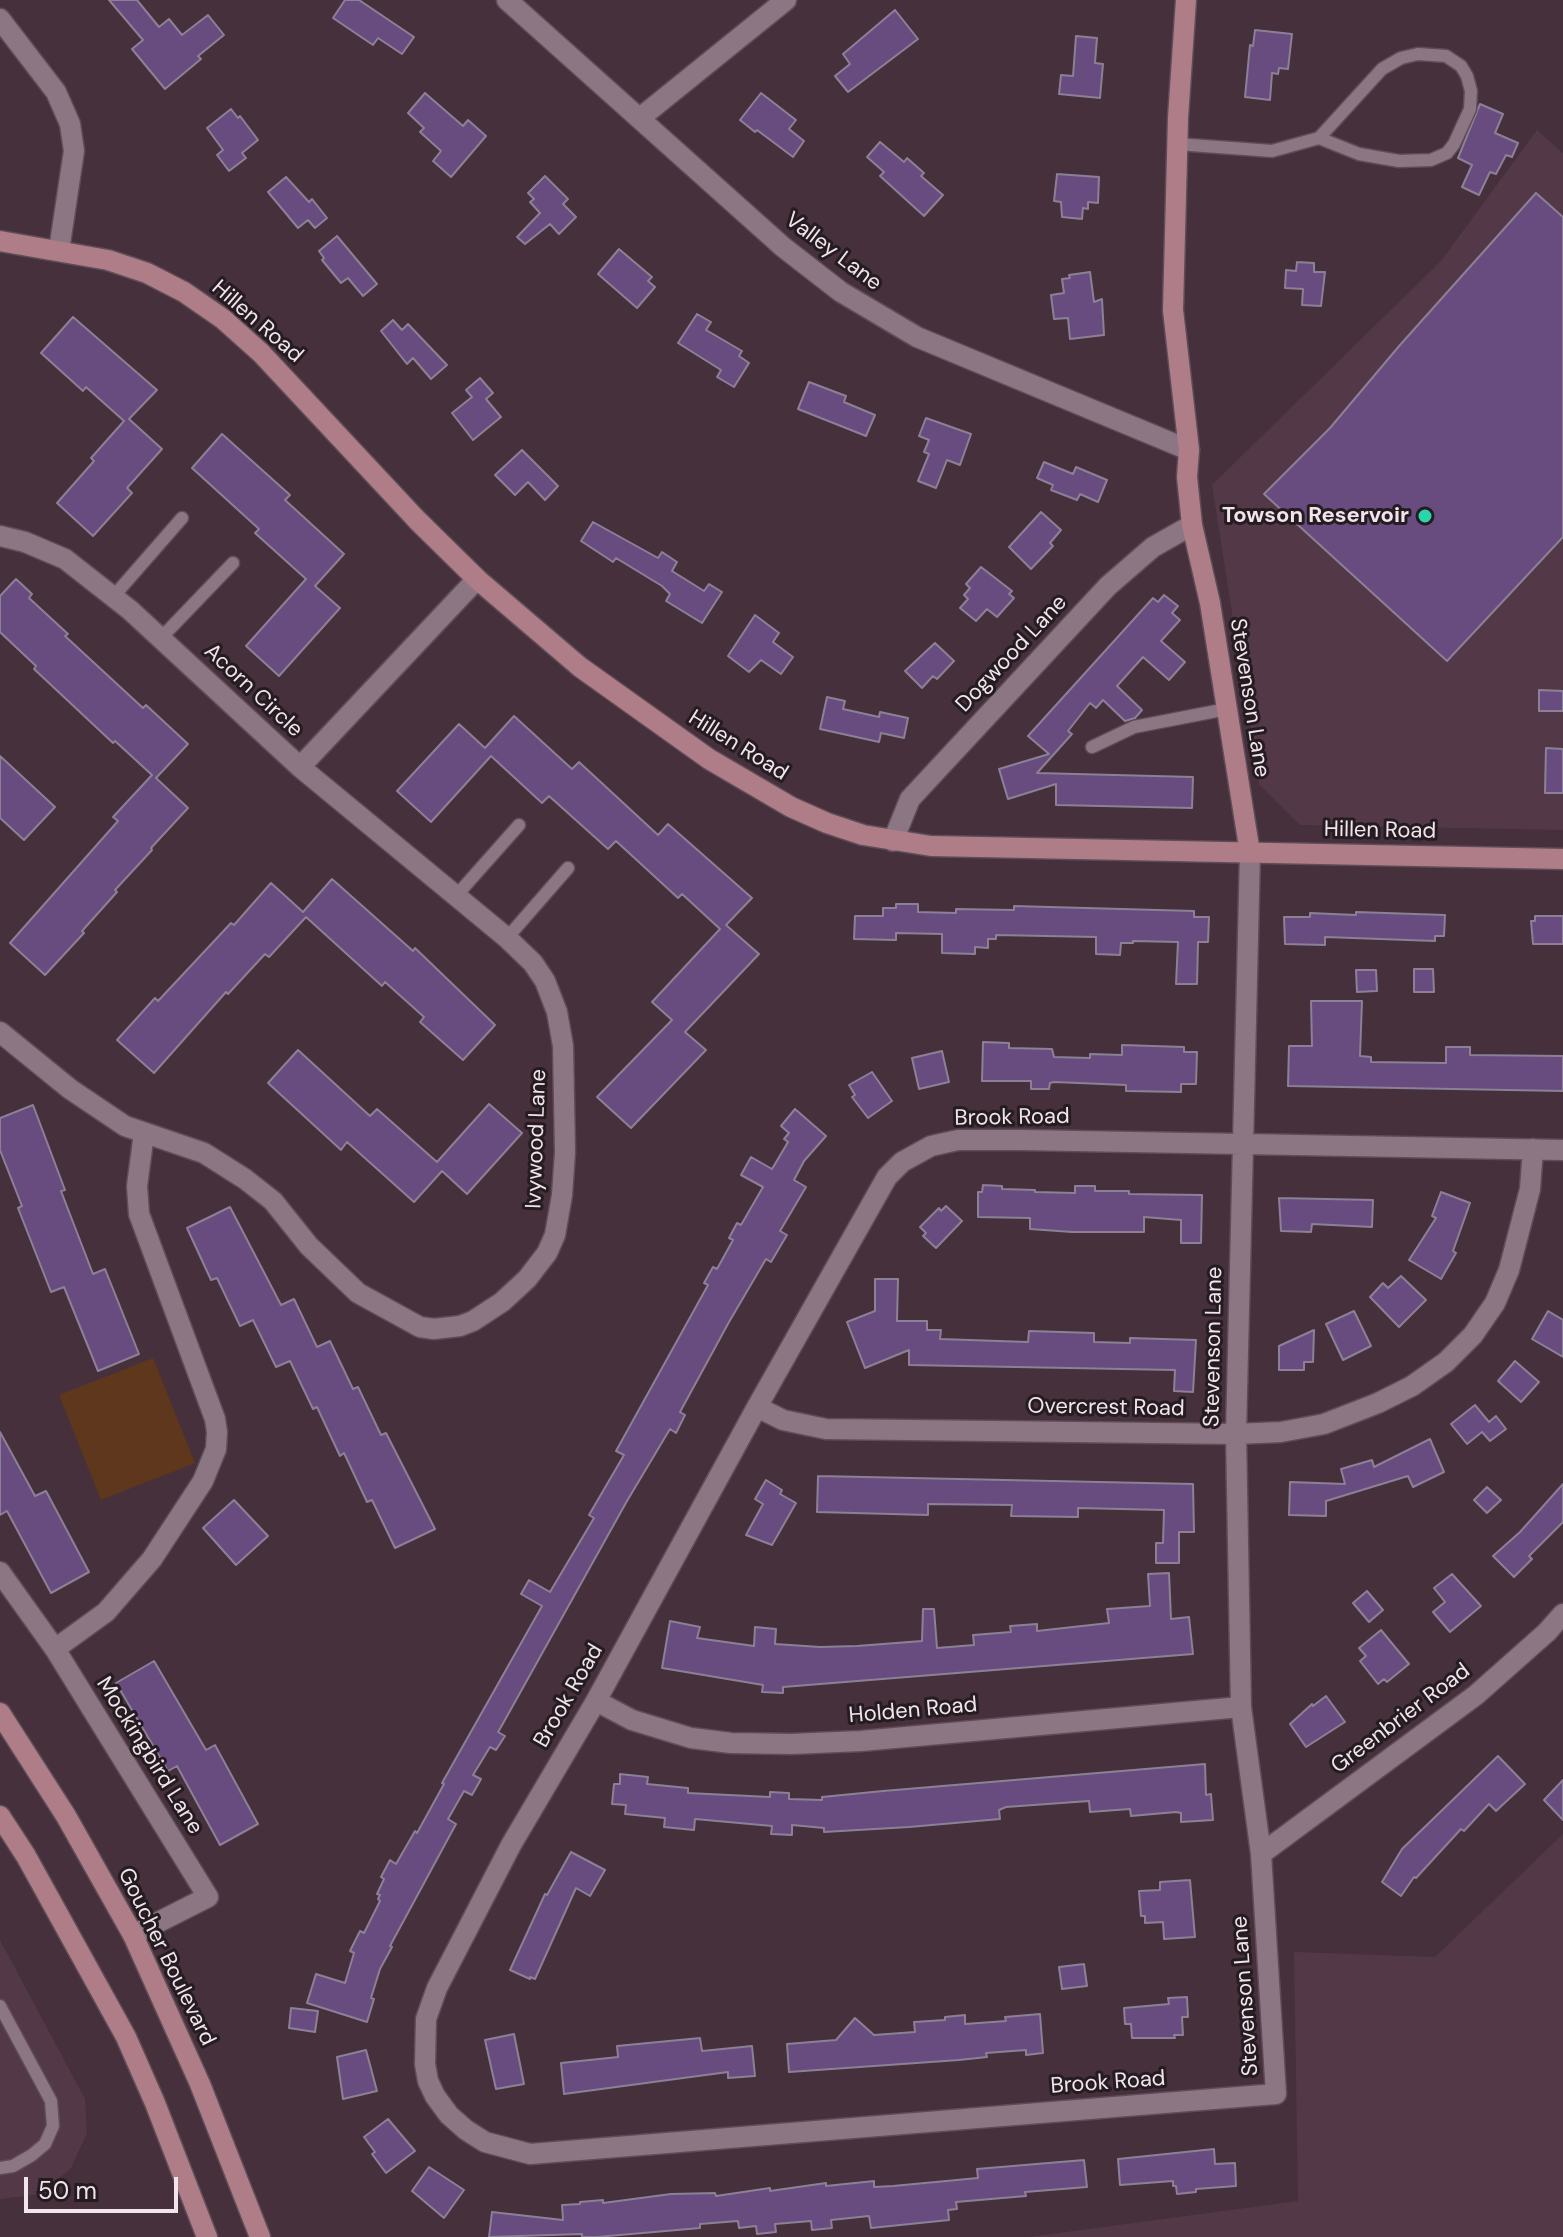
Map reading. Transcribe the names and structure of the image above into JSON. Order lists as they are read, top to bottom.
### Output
{
  "streets": {
    "street": [
      "Valley Lane",
      "Hillen Road",
      "Dogwood Lane",
      "Acorn Circle",
      "Stevenson Lane",
      "Brook Road",
      "Ivywood Lane",
      "Overcrest Road",
      "Holden Road",
      "Greenbrier Road",
      "Mockingbird Lane",
      "Goucher Boulevard"
    ]
  },
  "crossings": [
    ["Valley Lane", "Stevenson Lane"],
    ["Hillen Road", "Dogwood Lane"],
    ["Hillen Road", "Acorn Circle"],
    ["Hillen Road", "Stevenson Lane"],
    ["Dogwood Lane", "Stevenson Lane"],
    ["Acorn Circle", "Ivywood Lane"],
    ["Stevenson Lane", "Brook Road"],
    ["Stevenson Lane", "Overcrest Road"],
    ["Stevenson Lane", "Holden Road"],
    ["Stevenson Lane", "Greenbrier Road"],
    ["Brook Road", "Overcrest Road"],
    ["Brook Road", "Holden Road"],
    ["Mockingbird Lane", "Goucher Boulevard"]
  ],
  "places": ["Towson Reservoir"],
  "scale_bar": "50 m"
}
